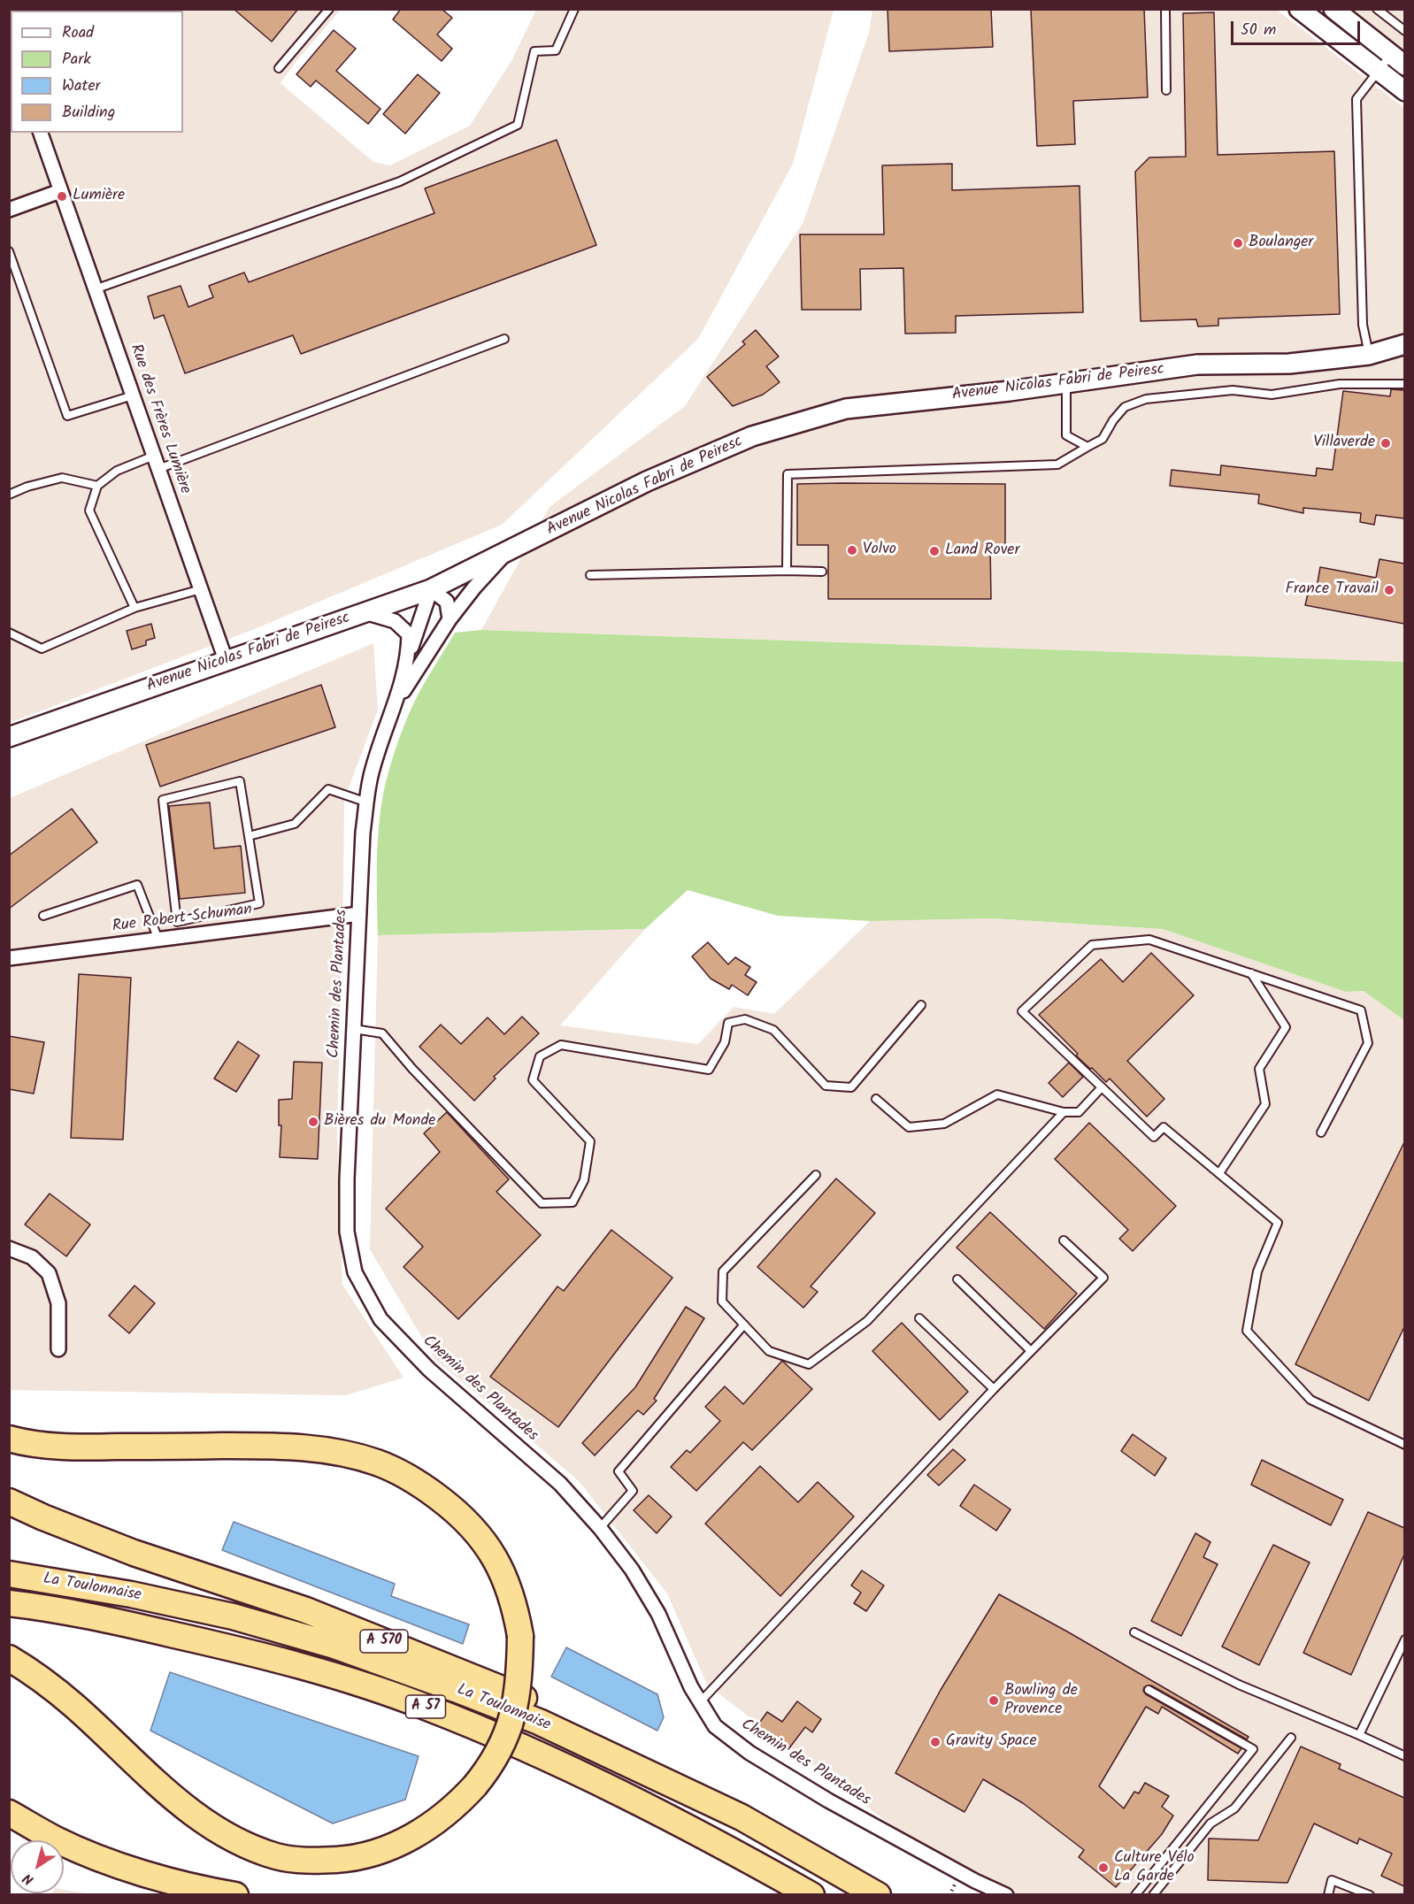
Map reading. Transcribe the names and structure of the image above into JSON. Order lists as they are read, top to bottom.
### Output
{
  "streets": {
    "highway": ["La Toulonnaise", "A 570", "A 57"],
    "street": [
      "Avenue Nicolas Fabri de Peiresc",
      "Rue des Frères Lumière",
      "Rue Robert Schuman",
      "Chemin des Plantades"
    ]
  },
  "crossings": [
    ["Avenue Nicolas Fabri de Peiresc", "Rue des Frères Lumière"],
    ["Rue Robert Schuman", "Chemin des Plantades"],
    ["La Toulonnaise", "A 570"]
  ],
  "places": [
    "Lumière",
    "Boulanger",
    "Villaverde",
    "Volvo",
    "Land Rover",
    "France Travail",
    "Bières du Monde",
    "Bowling de Provence",
    "Gravity Space",
    "Culture Vélo La Garde"
  ],
  "legend": [
    "Road",
    "Park",
    "Water",
    "Building"
  ],
  "scale_bar": "50 m",
  "north": "bottom left"
}
